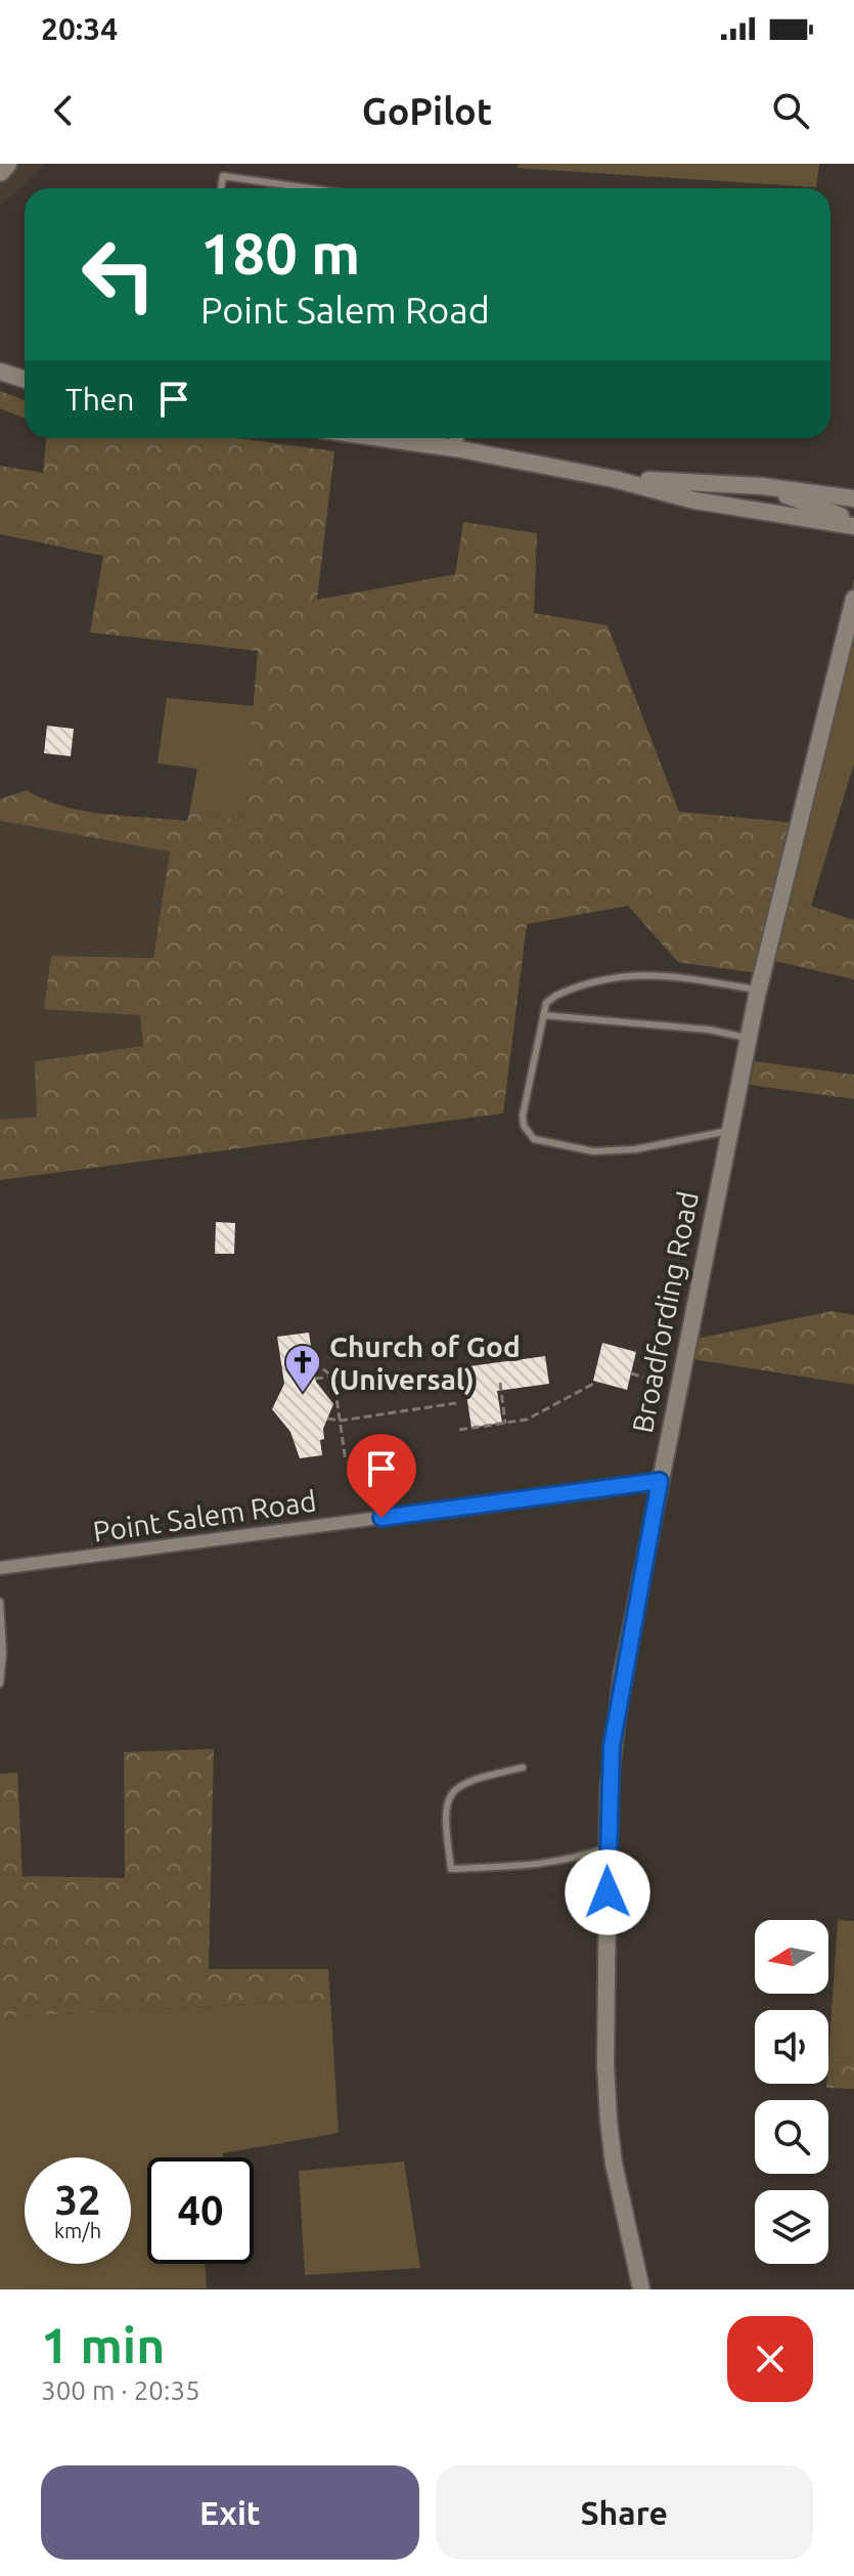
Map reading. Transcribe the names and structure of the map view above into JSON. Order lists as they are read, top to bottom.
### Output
{
  "streets": {
    "street": ["Broadfording Road", "Point Salem Road"]
  },
  "crossings": [
    ["Broadfording Road", "Point Salem Road"]
  ],
  "places": {
    "church": ["Church of God (Universal)"]
  },
  "north": "left",
  "page": {
    "status": "20:34",
    "header": "GoPilot",
    "turn": ["180 m", "Point Salem Road"],
    "then": "Then",
    "speed": "32 km/h",
    "limit": "40",
    "heading": ["1 min", "300 m · 20:35"],
    "buttons": ["Exit", "Share"]
  }
}
